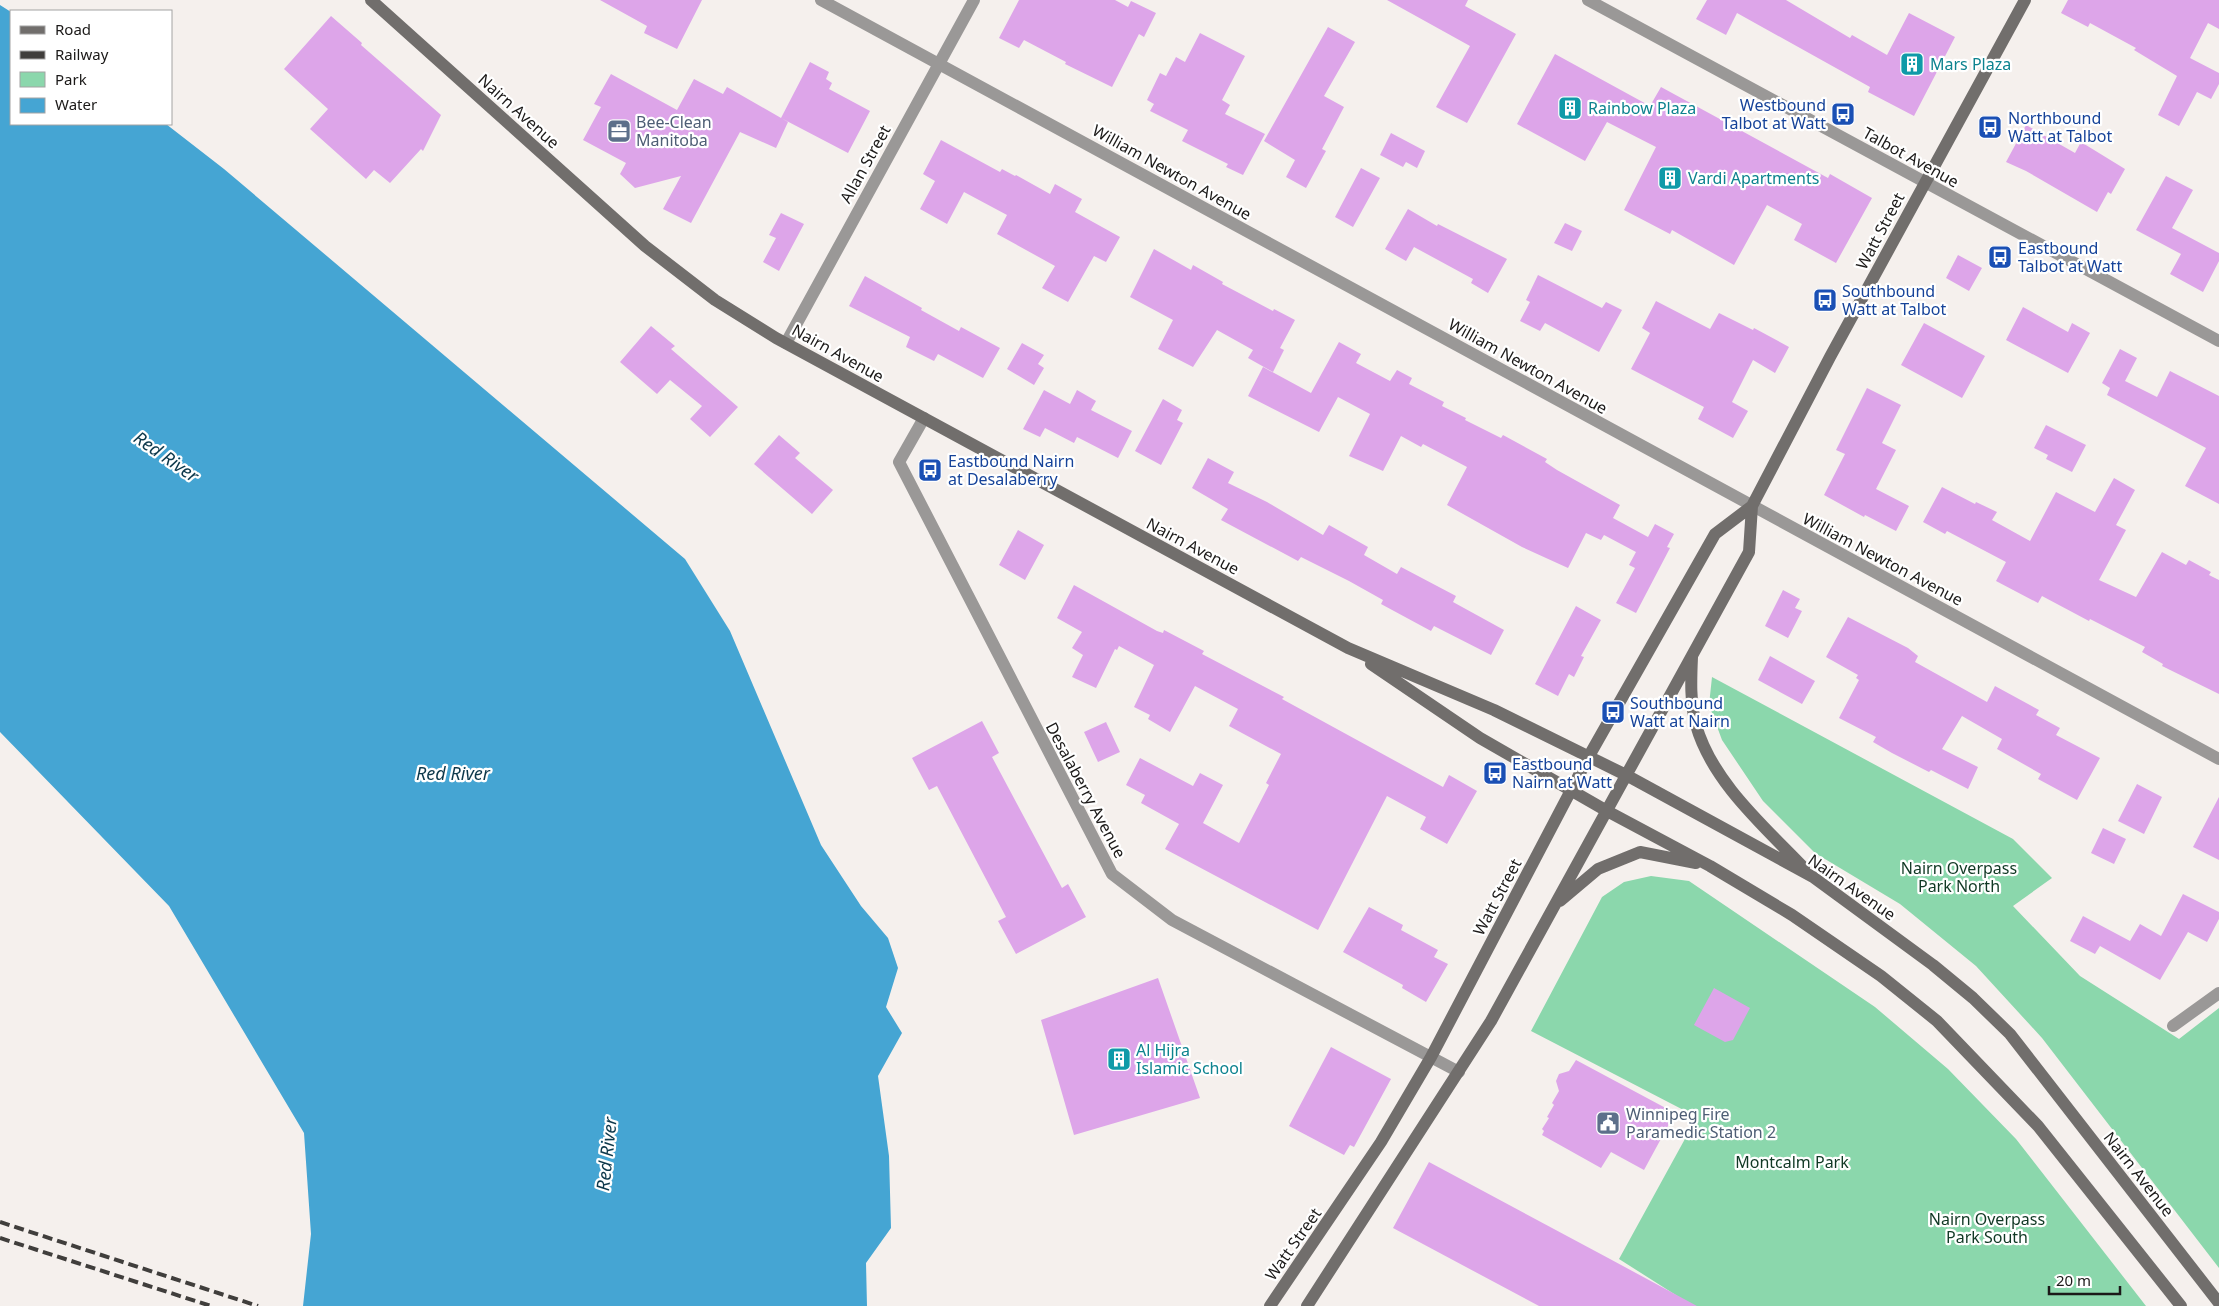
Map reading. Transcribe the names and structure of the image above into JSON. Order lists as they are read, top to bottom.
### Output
{
  "streets": {
    "main road": ["Nairn Avenue", "Watt Street"],
    "street": [
      "Talbot Avenue",
      "Allan Street",
      "William Newton Avenue",
      "Desalaberry Avenue"
    ]
  },
  "crossings": [
    ["Nairn Avenue", "Allan Street"],
    ["Nairn Avenue", "Watt Street"],
    ["Nairn Avenue", "Desalaberry Avenue"],
    ["Talbot Avenue", "Watt Street"],
    ["Allan Street", "William Newton Avenue"],
    ["William Newton Avenue", "Watt Street"],
    ["Watt Street", "Desalaberry Avenue"]
  ],
  "water": ["Red River"],
  "parks": ["Nairn Overpass Park North", "Montcalm Park", "Nairn Overpass Park South"],
  "places": {
    "building": [
      "Mars Plaza",
      "Rainbow Plaza",
      "Vardi Apartments",
      "Al Hijra Islamic School"
    ],
    "bus stop": [
      "Westbound Talbot at Watt",
      "Northbound Watt at Talbot",
      "Eastbound Talbot at Watt",
      "Southbound Watt at Talbot",
      "Eastbound Nairn at Desalaberry",
      "Southbound Watt at Nairn",
      "Eastbound Nairn at Watt"
    ],
    "office": ["Bee-Clean Manitoba"],
    "public building": ["Winnipeg Fire Paramedic Station 2"]
  },
  "legend": [
    "Road",
    "Railway",
    "Park",
    "Water"
  ],
  "scale_bar": "20 m"
}
